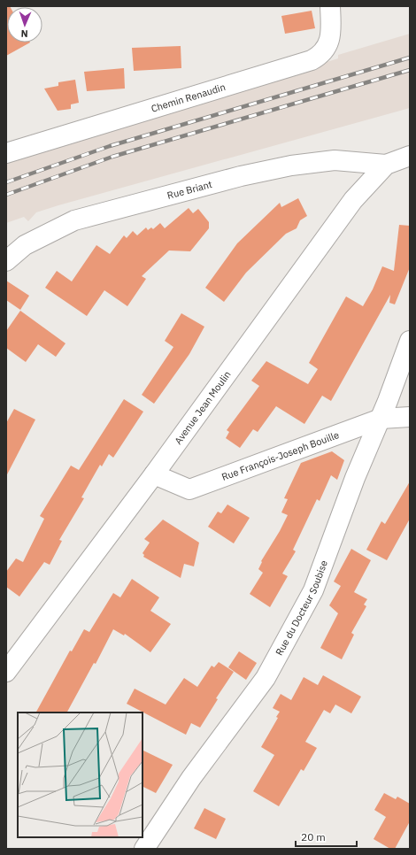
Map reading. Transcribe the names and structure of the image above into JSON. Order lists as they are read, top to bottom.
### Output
{
  "streets": {
    "street": [
      "Chemin Renaudin",
      "Rue Briant",
      "Avenue Jean Moulin",
      "Rue François-Joseph Bouille",
      "Rue du Docteur Soubise"
    ]
  },
  "crossings": [
    ["Rue Briant", "Avenue Jean Moulin"],
    ["Avenue Jean Moulin", "Rue François-Joseph Bouille"],
    ["Rue François-Joseph Bouille", "Rue du Docteur Soubise"]
  ],
  "scale_bar": "20 m",
  "north": "bottom"
}
